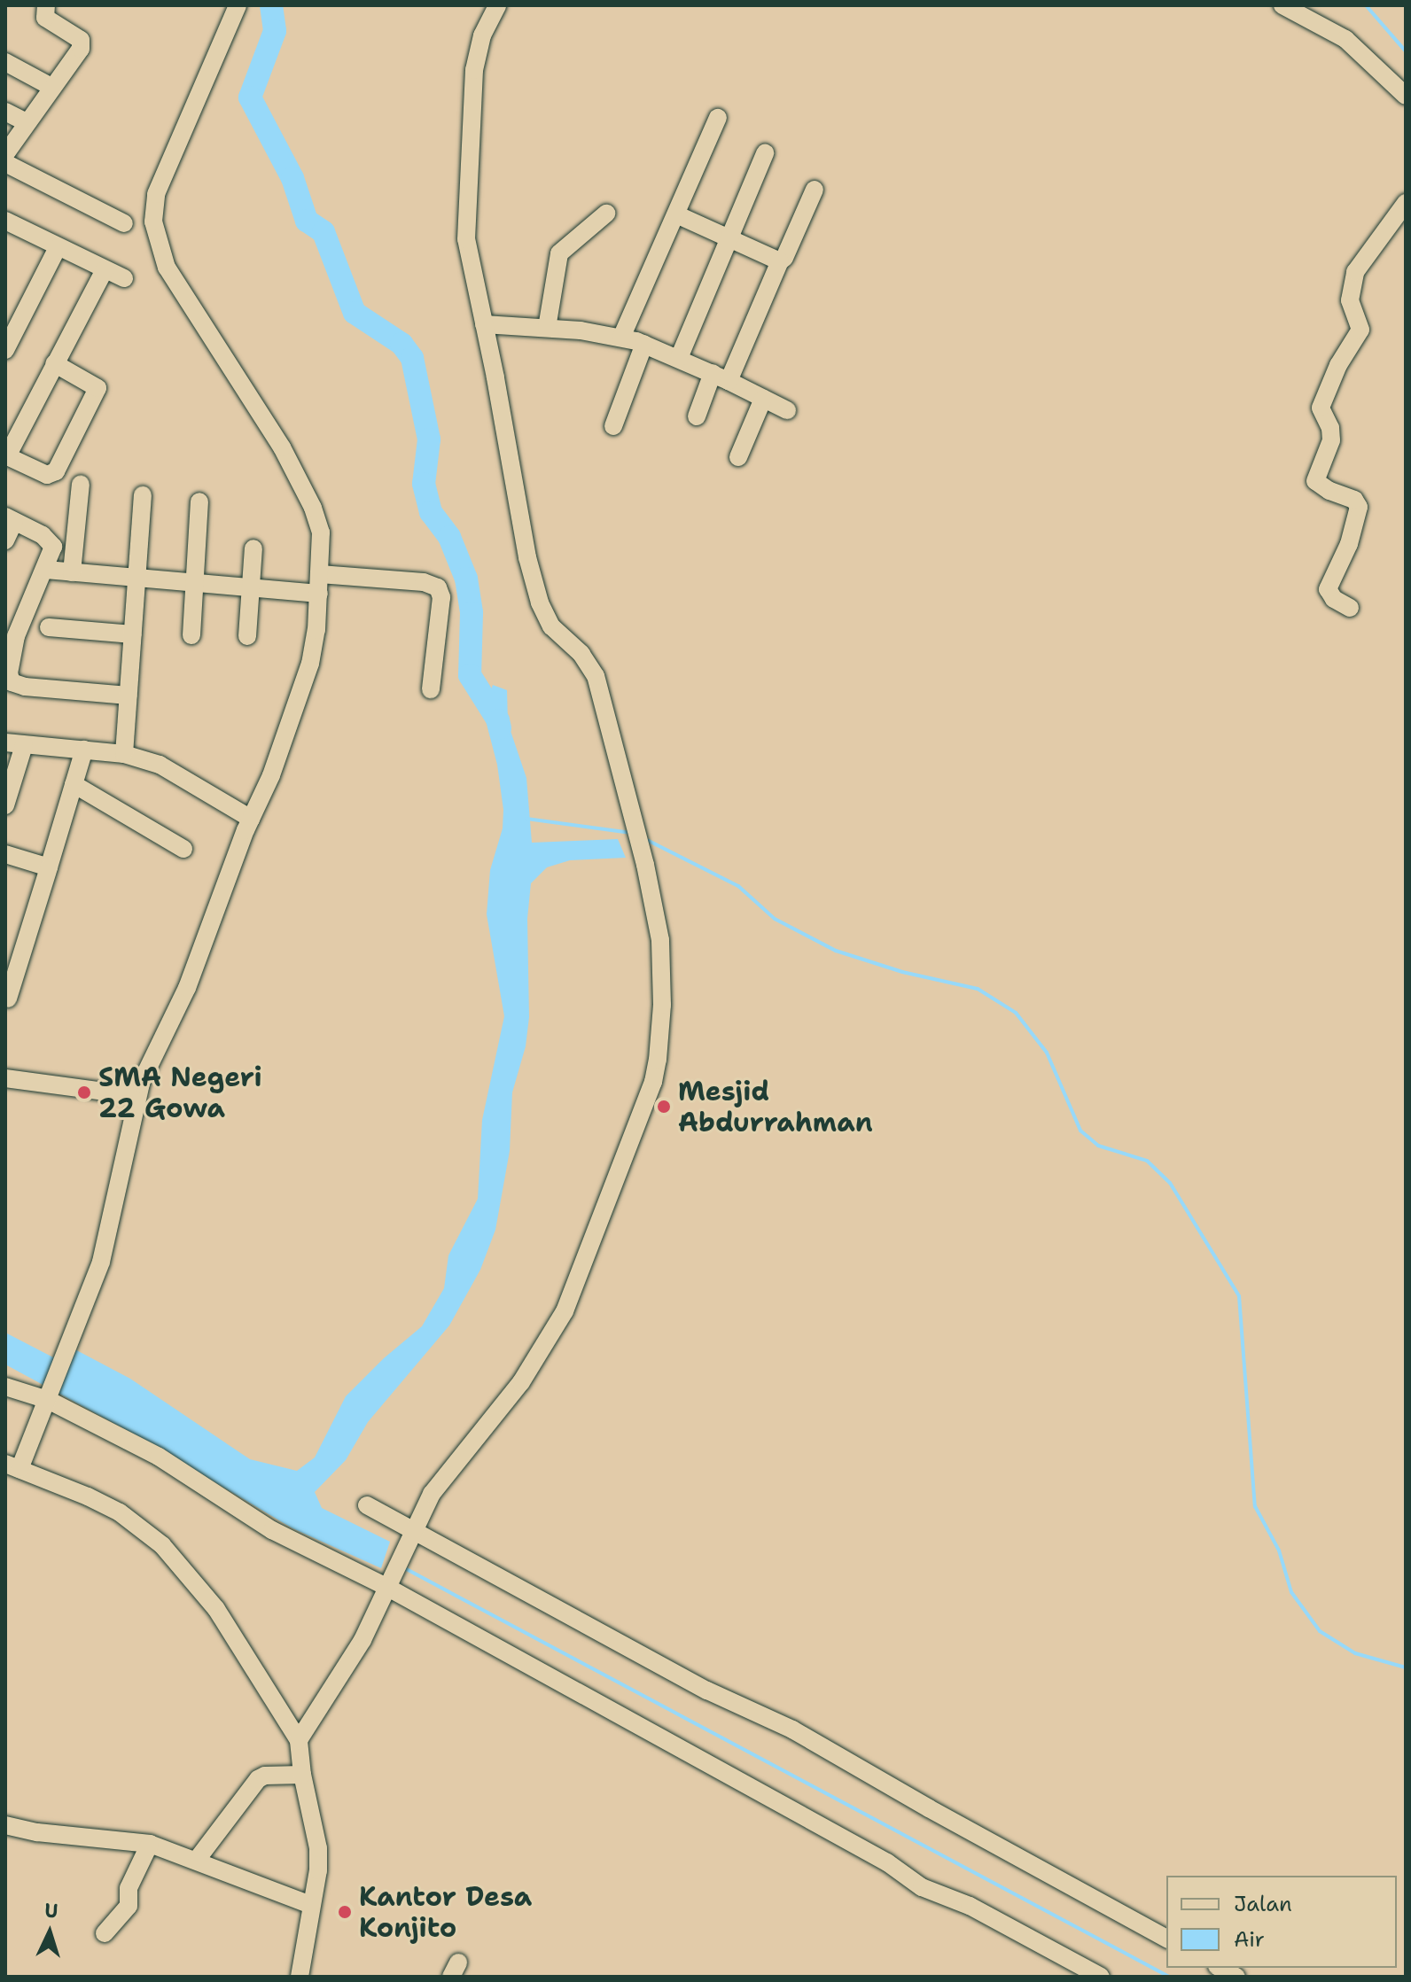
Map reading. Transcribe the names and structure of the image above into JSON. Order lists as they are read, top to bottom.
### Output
{
  "places": ["SMA Negeri 22 Gowa", "Mesjid Abdurrahman", "Kantor Desa Konjito"],
  "legend": ["Jalan", "Air"],
  "north": "top"
}
